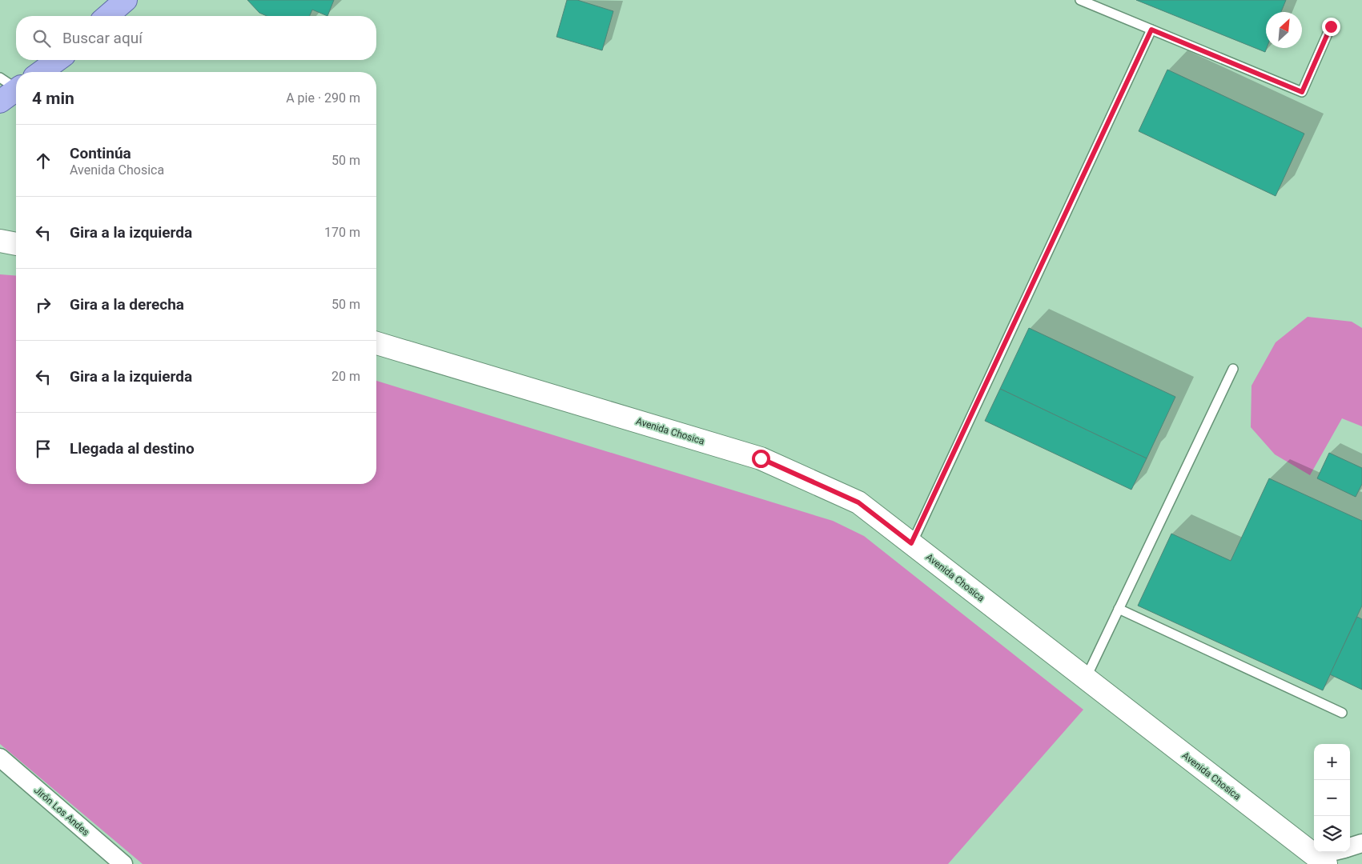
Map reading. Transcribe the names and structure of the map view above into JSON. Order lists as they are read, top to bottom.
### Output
{
  "streets": {
    "street": ["Avenida Chosica", "Jirón Los Andes"]
  },
  "north": "top right",
  "page": {
    "search": "Buscar aquí",
    "heading": ["4 min", "A pie · 290 m"],
    "list": [
      ["Continúa", "Avenida Chosica", "50 m"],
      ["Gira a la izquierda", "170 m"],
      ["Gira a la derecha", "50 m"],
      ["Gira a la izquierda", "20 m"],
      "Llegada al destino"
    ],
    "map_buttons": ["+", "−"]
  }
}
